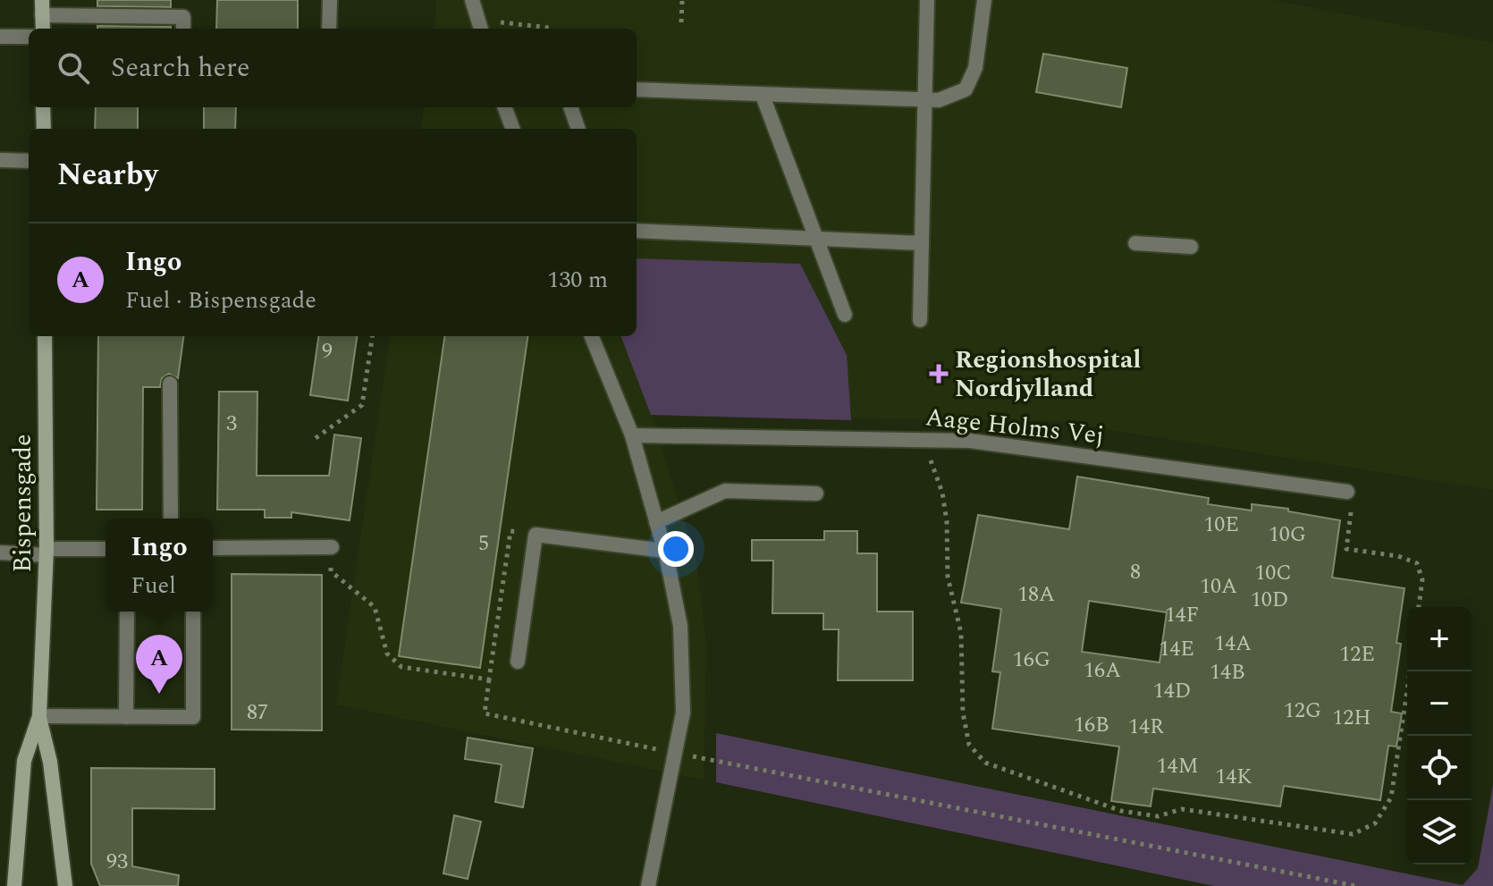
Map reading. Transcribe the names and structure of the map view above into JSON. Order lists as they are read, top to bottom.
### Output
{
  "streets": {
    "street": ["Aage Holms Vej", "Bispensgade"]
  },
  "places": {
    "health": ["Regionshospital Nordjylland"]
  },
  "house_numbers": [
    "9",
    "3",
    "10E",
    "10G",
    "5",
    "8",
    "10C",
    "10A",
    "18A",
    "10D",
    "14F",
    "14A",
    "14E",
    "12E",
    "16G",
    "16A",
    "14B",
    "14D",
    "12G",
    "87",
    "12H",
    "16B",
    "14R",
    "14M",
    "14K",
    "93"
  ],
  "page": {
    "search": "Search here",
    "heading": "Nearby",
    "list": [
      {
        "mark": "A",
        "name": "Ingo",
        "note": "Fuel · Bispensgade",
        "value": "130 m"
      }
    ],
    "popup": ["Ingo", "Fuel"],
    "map_buttons": ["+", "−"],
    "pins": "A"
  }
}
